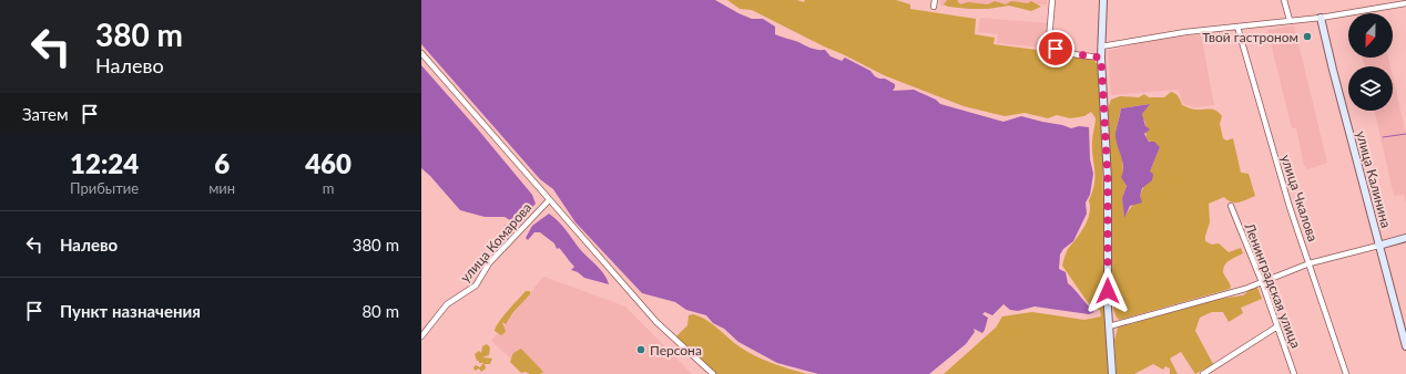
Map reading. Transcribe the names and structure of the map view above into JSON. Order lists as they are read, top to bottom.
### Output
{
  "streets": {
    "street": [
      "улица Калинина",
      "улица Чкалова",
      "улица Комарова",
      "Ленинградская улица"
    ]
  },
  "places": ["Твой гастроном", "Персона"],
  "north": "bottom",
  "page": {
    "turn": ["380 m", "Налево"],
    "then": "Затем",
    "eta": [
      "12:24",
      "Прибытие",
      "6",
      "мин",
      "460",
      "m"
    ],
    "list": [
      {
        "name": "Налево",
        "value": "380 m"
      },
      {
        "name": "Пункт назначения",
        "value": "80 m"
      }
    ]
  }
}
